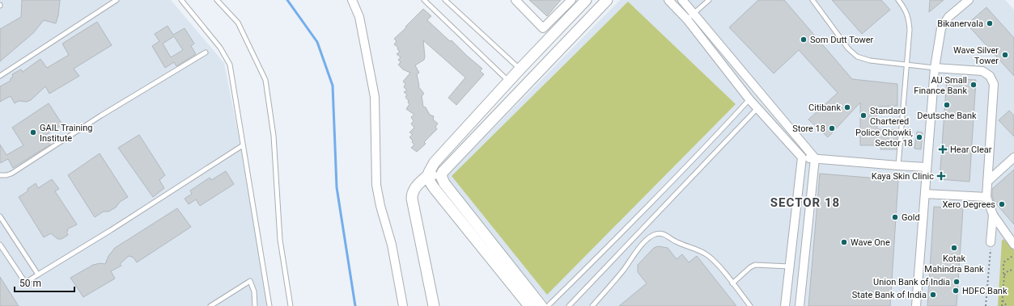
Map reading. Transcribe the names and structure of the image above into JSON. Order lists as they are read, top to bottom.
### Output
{
  "districts": ["SECTOR 18"],
  "places": {
    "other": [
      "Bikanervala",
      "Som Dutt Tower",
      "Wave Silver Tower",
      "AU Small Finance Bank",
      "Deutsche Bank",
      "Citibank",
      "Standard Chartered",
      "Store 18",
      "GAIL Training Institute",
      "Police Chowki, Sector 18",
      "Xero Degrees",
      "Gold",
      "Wave One",
      "Kotak Mahindra Bank",
      "Union Bank of India",
      "HDFC Bank",
      "State Bank of India"
    ],
    "health": ["Hear Clear", "Kaya Skin Clinic"]
  },
  "scale_bar": "50 m"
}
